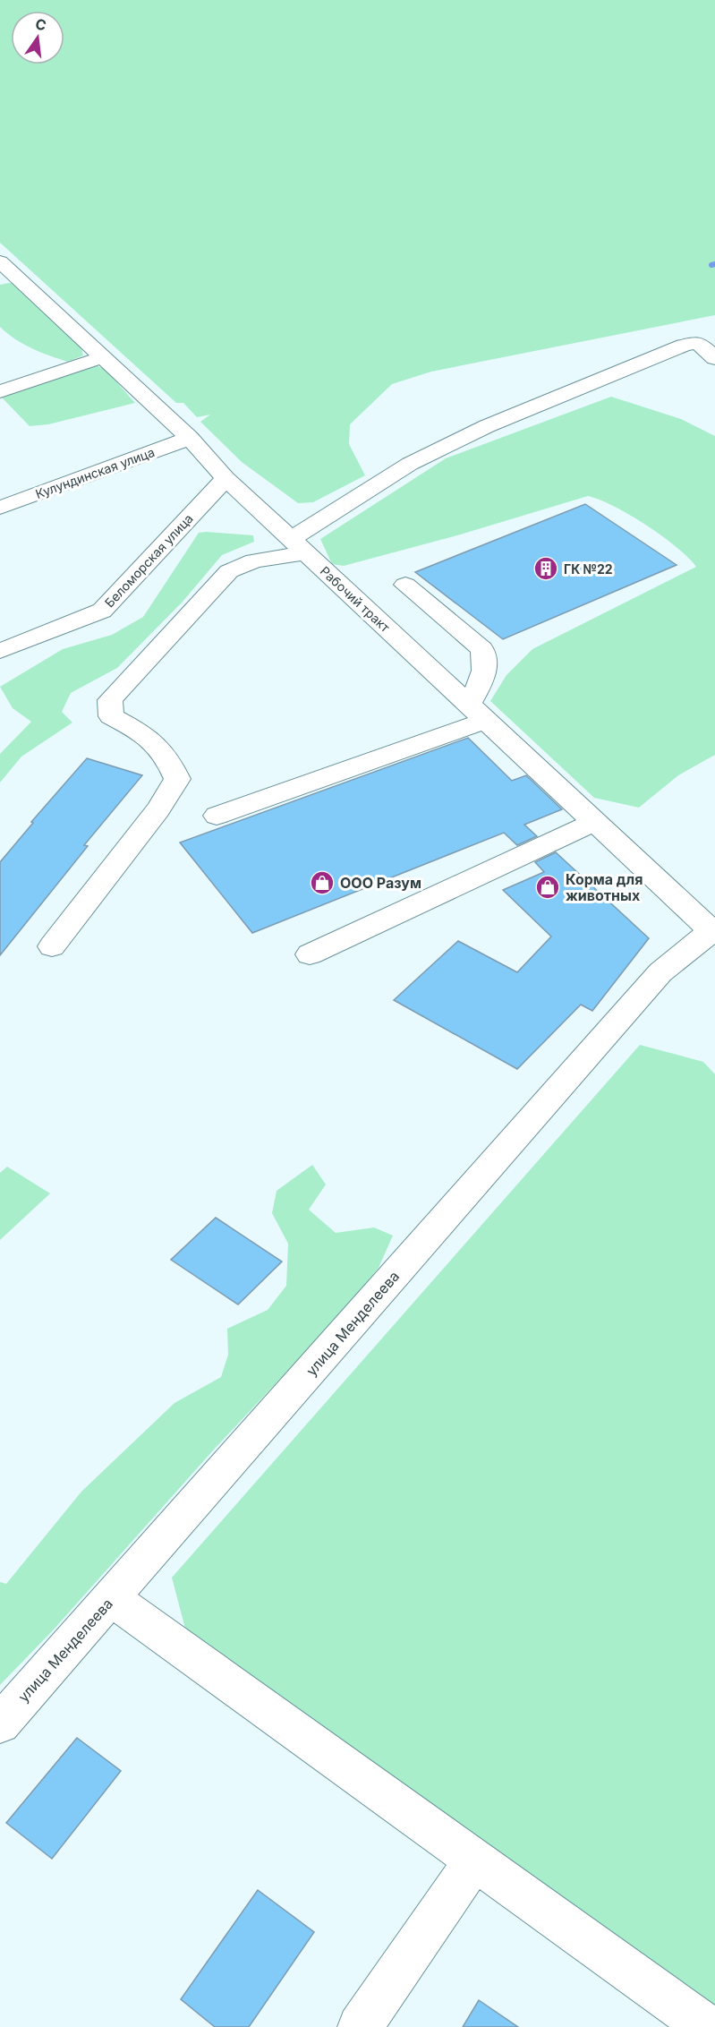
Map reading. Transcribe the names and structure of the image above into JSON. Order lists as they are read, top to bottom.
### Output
{
  "streets": {
    "street": [
      "Кулундинская улица",
      "Беломорская улица",
      "Рабочий тракт",
      "улица Менделеева"
    ]
  },
  "crossings": [
    ["Кулундинская улица", "Рабочий тракт"],
    ["Беломорская улица", "Рабочий тракт"],
    ["Рабочий тракт", "улица Менделеева"]
  ],
  "places": {
    "building": ["ГК №22"],
    "shop": ["ООО Разум", "Корма для животных"]
  },
  "north": "top"
}
